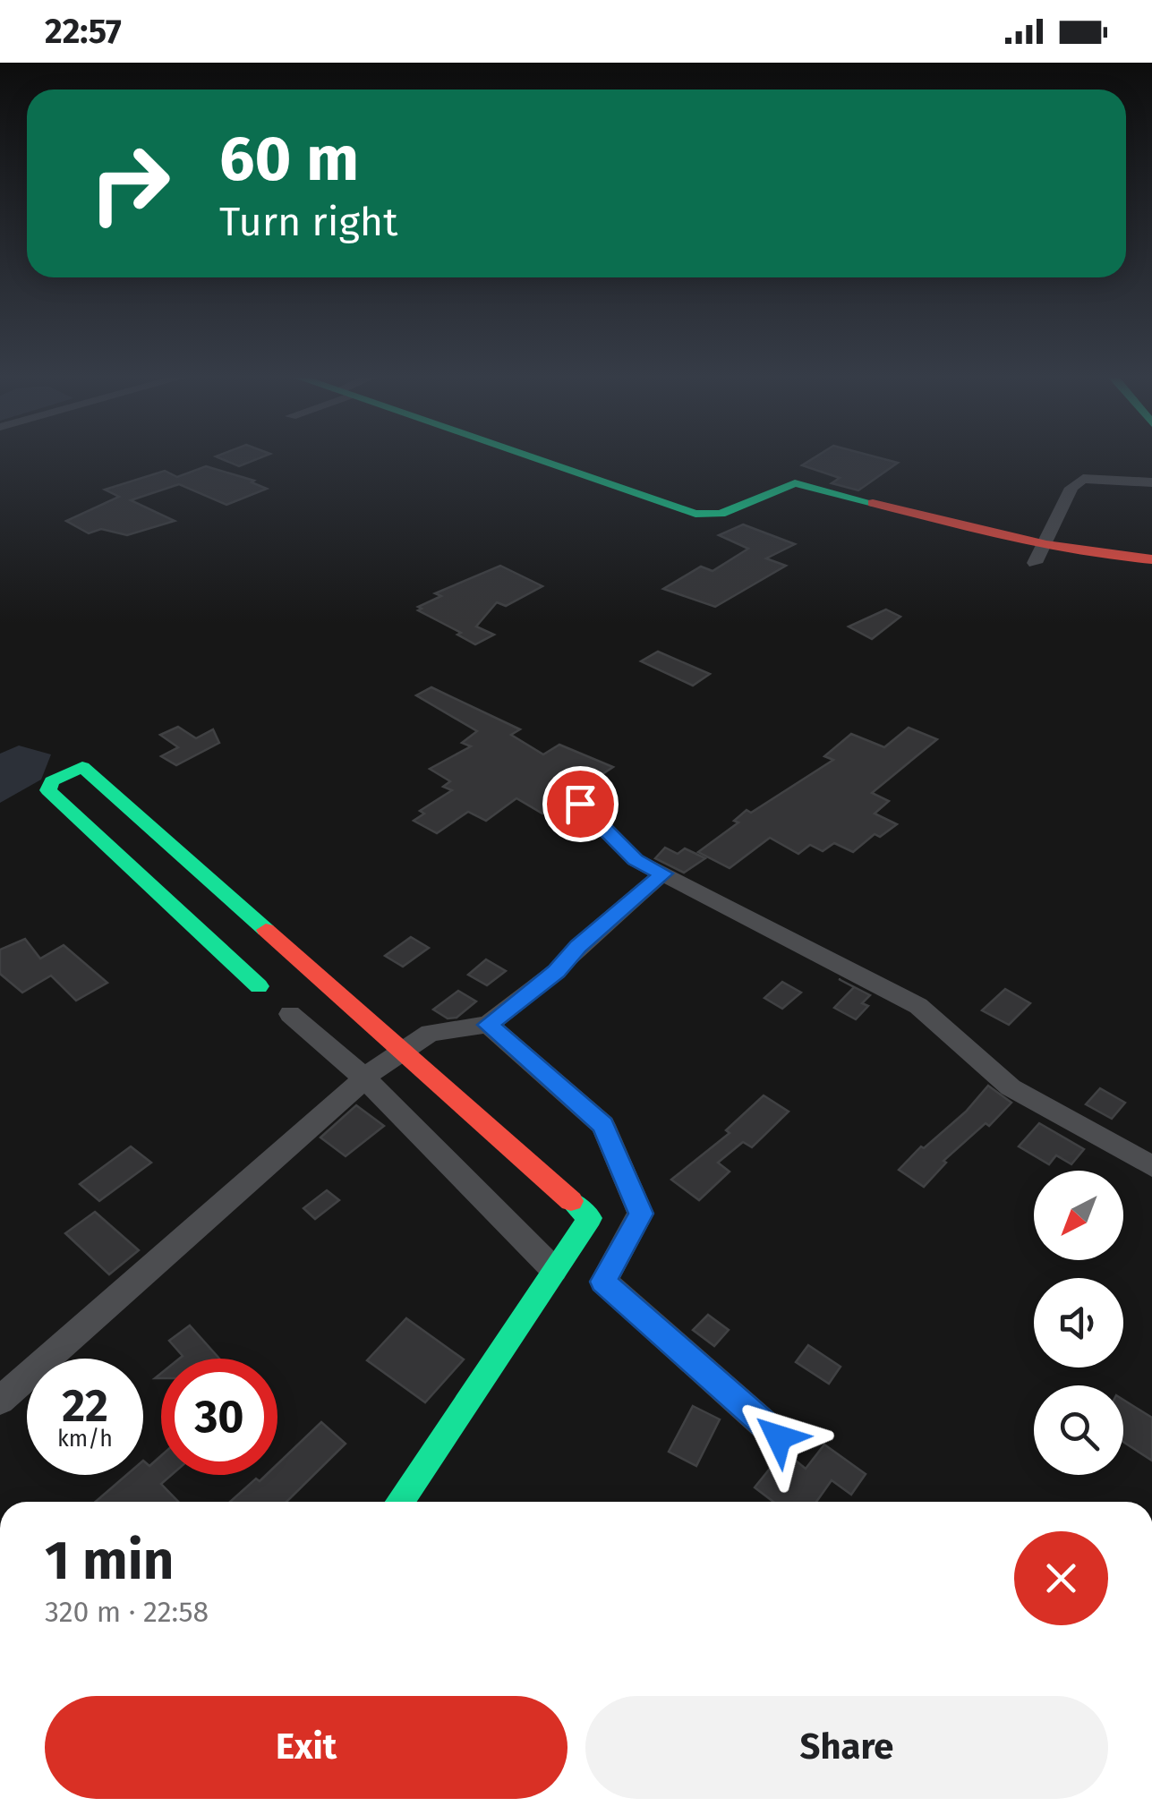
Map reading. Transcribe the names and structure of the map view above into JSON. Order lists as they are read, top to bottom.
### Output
{
  "north": "bottom left",
  "page": {
    "status": "22:57",
    "turn": ["60 m", "Turn right"],
    "speed": "22 km/h",
    "limit": "30",
    "heading": ["1 min", "320 m · 22:58"],
    "buttons": ["Exit", "Share"]
  }
}
